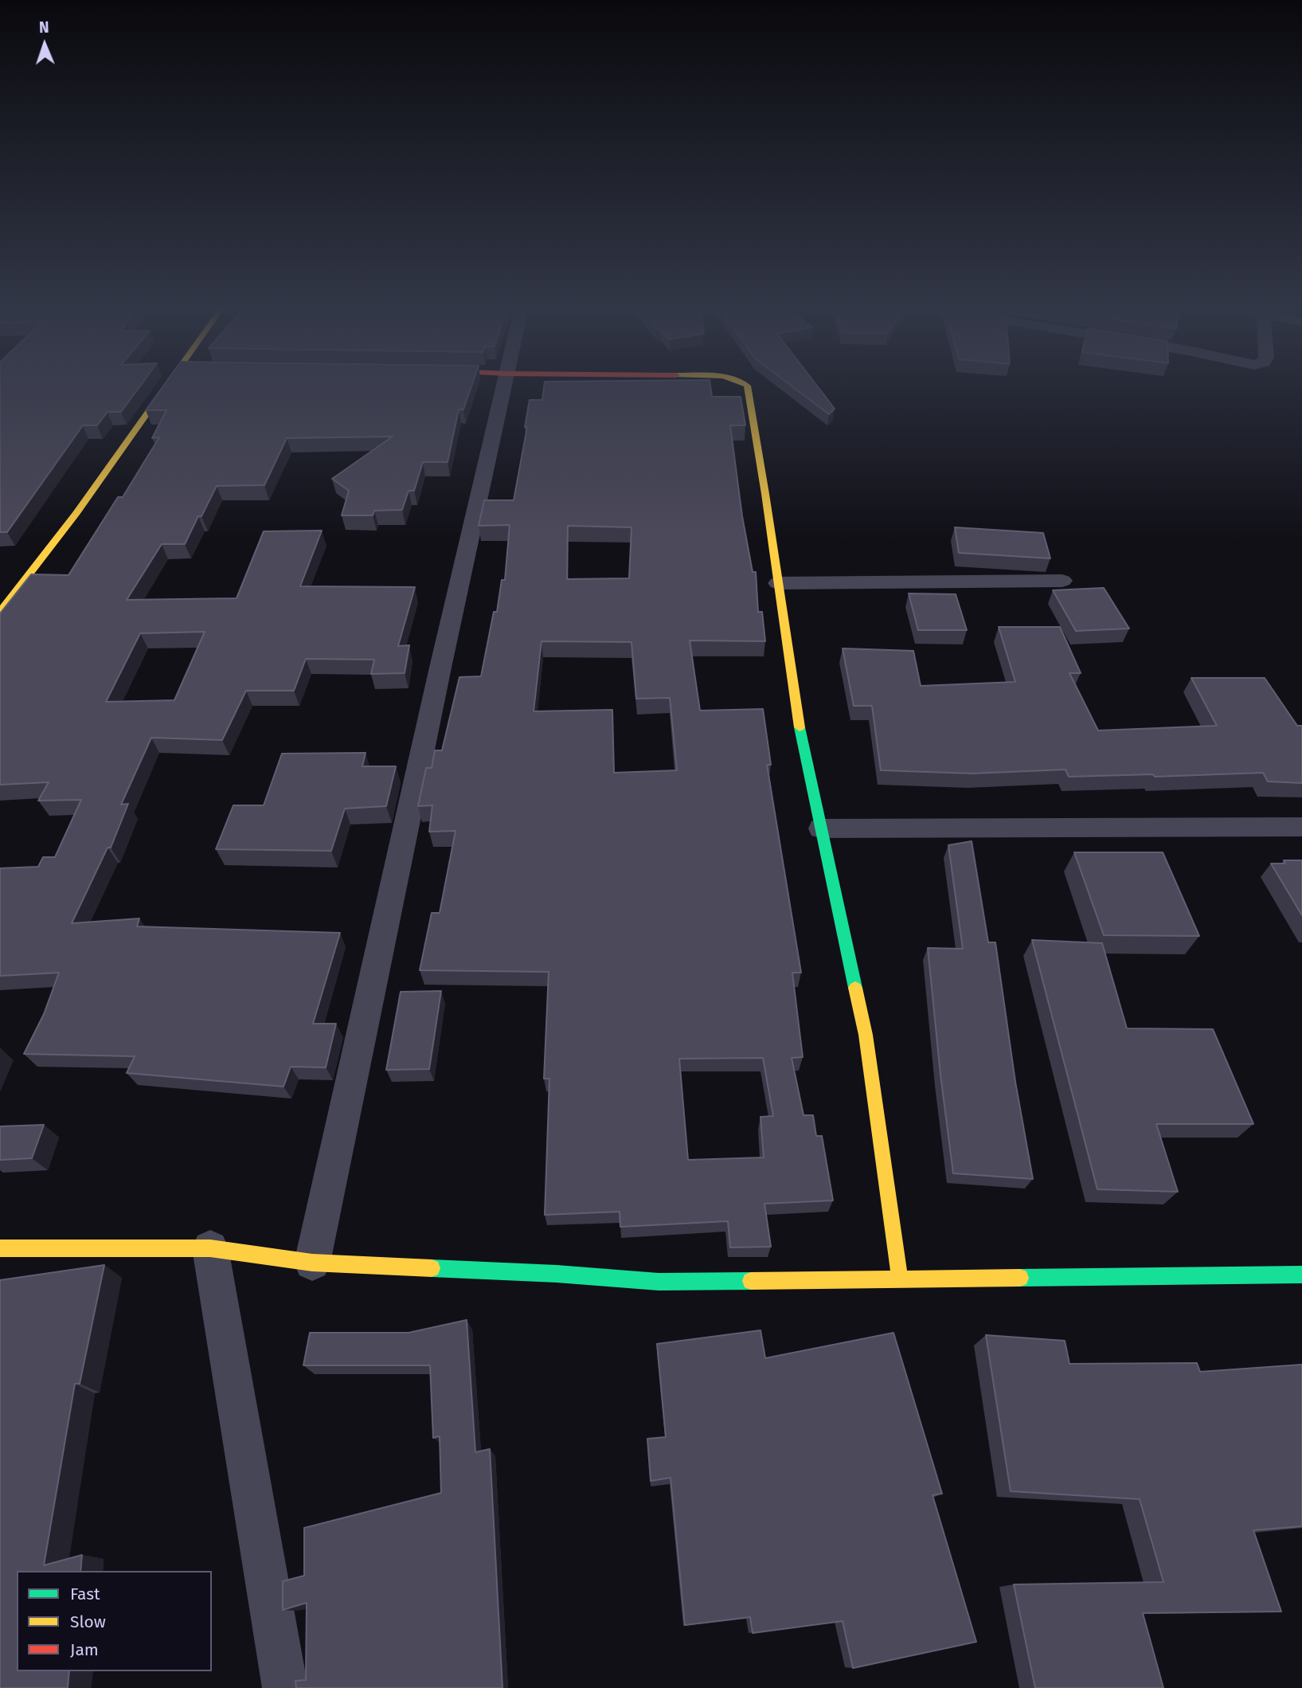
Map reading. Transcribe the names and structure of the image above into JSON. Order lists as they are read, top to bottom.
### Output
{
  "legend": ["Fast", "Slow", "Jam"],
  "north": "top"
}
